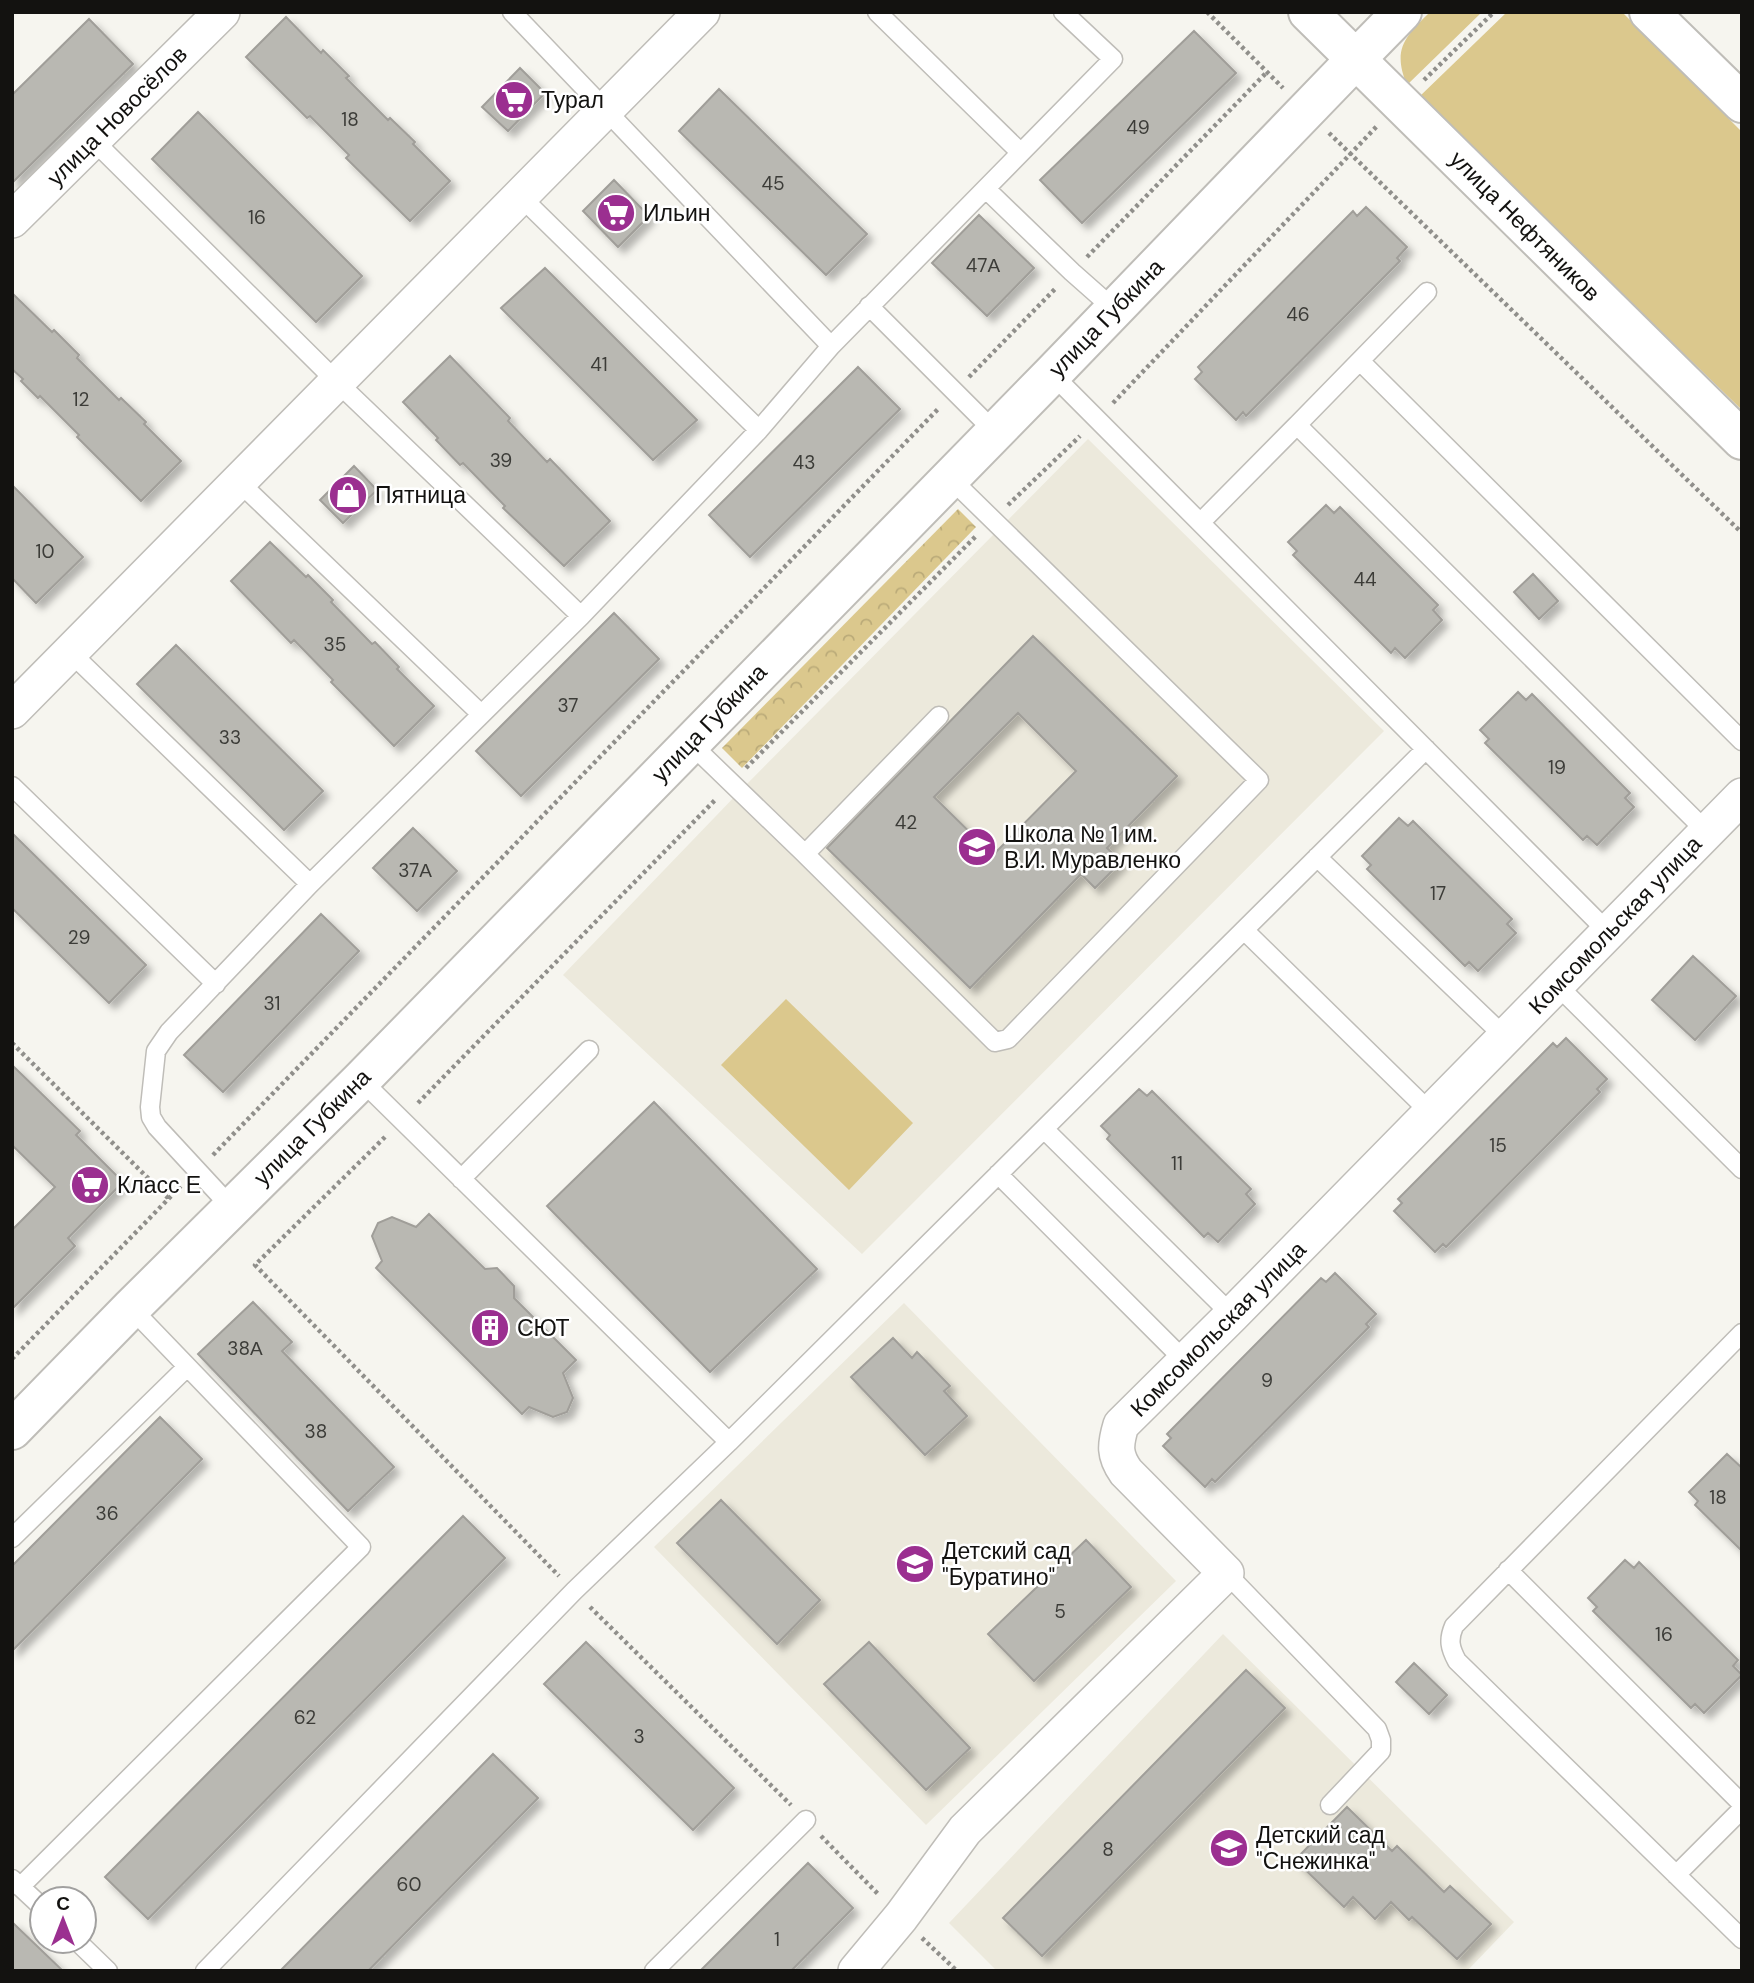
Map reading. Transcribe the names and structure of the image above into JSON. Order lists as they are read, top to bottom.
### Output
{
  "streets": {
    "street": [
      "улица Новосёлов",
      "улица Нефтяников",
      "улица Губкина",
      "Комсомольская улица"
    ]
  },
  "crossings": [
    ["улица Нефтяников", "улица Губкина"]
  ],
  "places": {
    "supermarket": ["Турал", "Ильин", "Класс Е"],
    "shop": ["Пятница"],
    "school or university": ["Школа № 1 им. В.И. Муравленко", "Детский сад \"Буратино\"", "Детский сад \"Снежинка\""],
    "building": ["СЮТ"]
  },
  "house_numbers": [
    "18",
    "49",
    "45",
    "16",
    "47А",
    "46",
    "41",
    "12",
    "39",
    "43",
    "10",
    "44",
    "35",
    "37",
    "33",
    "19",
    "42",
    "37А",
    "17",
    "29",
    "31",
    "15",
    "11",
    "38А",
    "9",
    "38",
    "18",
    "36",
    "5",
    "16",
    "62",
    "3",
    "8",
    "60",
    "1"
  ],
  "north": "top"
}
